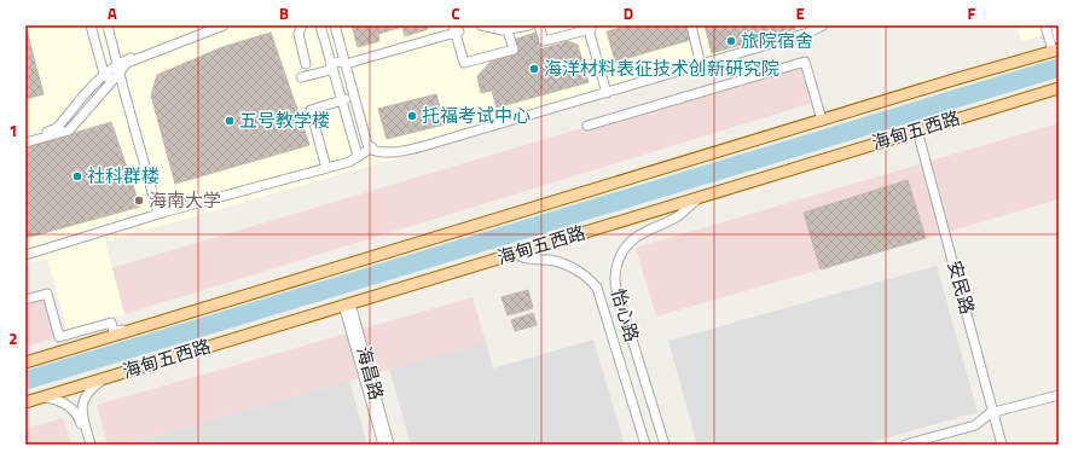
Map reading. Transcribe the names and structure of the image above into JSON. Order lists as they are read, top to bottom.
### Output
{
  "streets": {
    "main road": ["海甸五西路"],
    "street": ["安民路", "怡心路", "海昌路"]
  },
  "crossings": [
    ["海甸五西路", "安民路"],
    ["海甸五西路", "怡心路"],
    ["海甸五西路", "海昌路"]
  ],
  "places": [
    "旅院宿舍",
    "海洋材料表征技术创新研究院",
    "托福考试中心",
    "五号教学楼",
    "社科群楼",
    "海南大学"
  ],
  "grid": {
    "columns": [
      "A",
      "B",
      "C",
      "D",
      "E",
      "F"
    ],
    "rows": ["1", "2"]
  }
}
